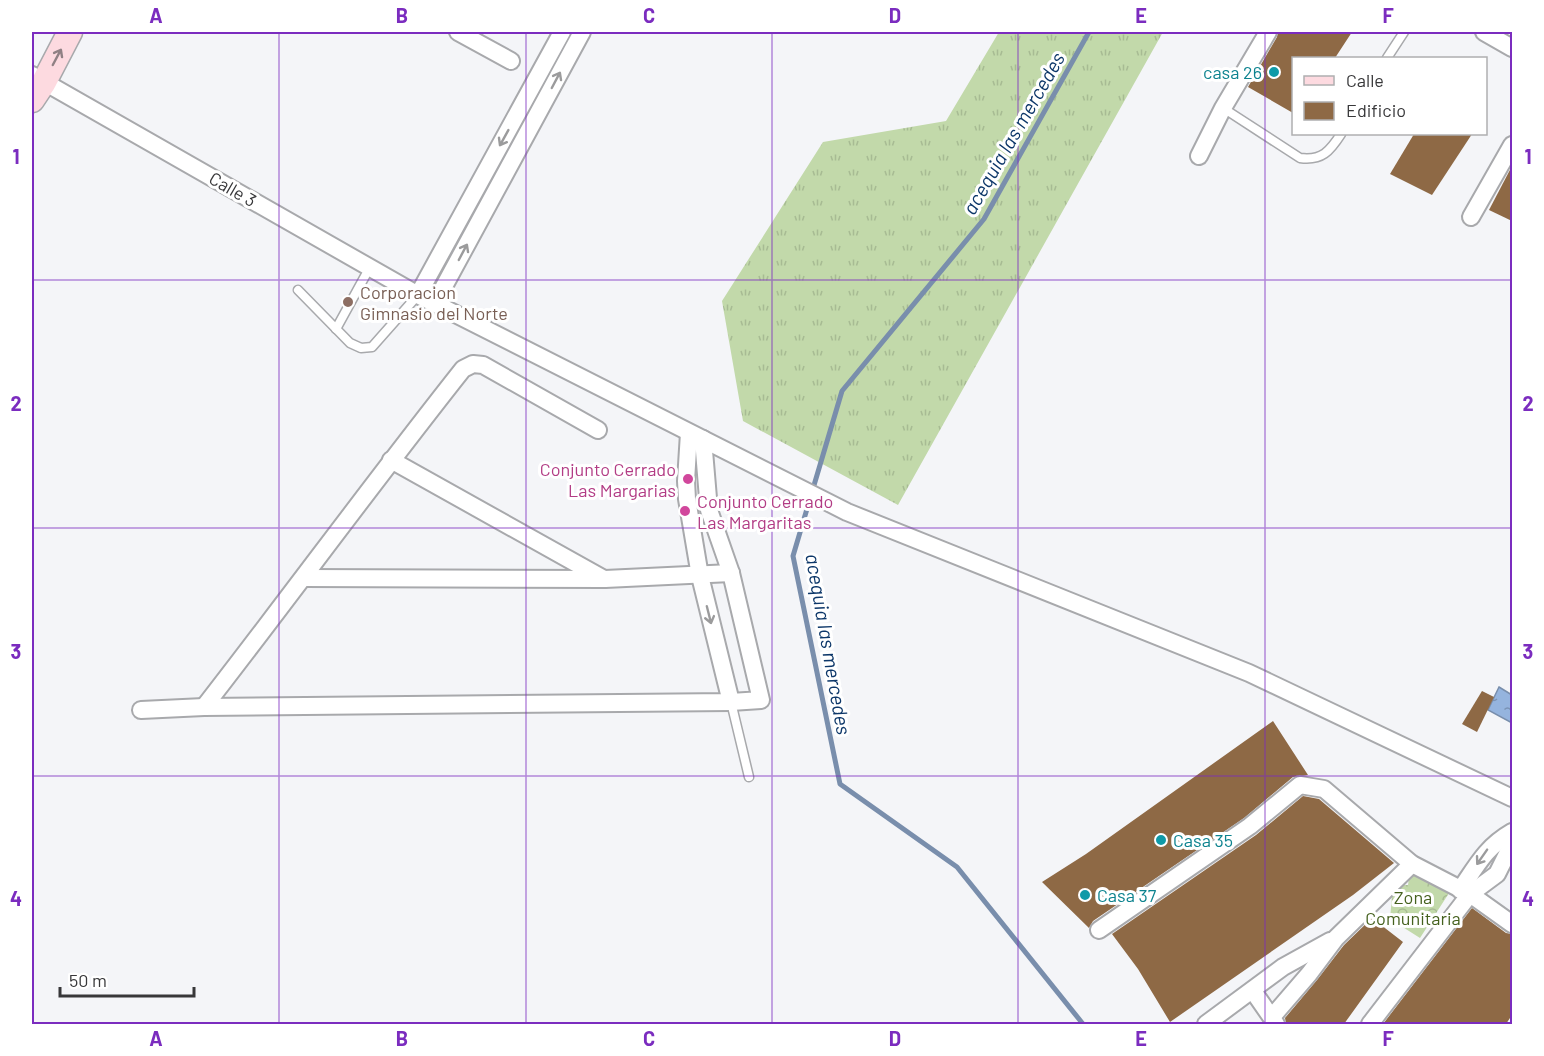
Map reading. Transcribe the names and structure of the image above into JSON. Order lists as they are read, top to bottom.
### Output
{
  "streets": {
    "street": ["Calle 3"]
  },
  "water": ["acequia las mercedes"],
  "parks": ["Zona Comunitaria"],
  "places": [
    "casa 26",
    "Corporacion Gimnasio del Norte",
    "Conjunto Cerrado Las Margarias",
    "Conjunto Cerrado Las Margaritas",
    "Casa 35",
    "Casa 37"
  ],
  "legend": ["Calle", "Edificio"],
  "scale_bar": "50 m",
  "grid": {
    "columns": [
      "A",
      "B",
      "C",
      "D",
      "E",
      "F"
    ],
    "rows": [
      "1",
      "2",
      "3",
      "4"
    ]
  }
}
